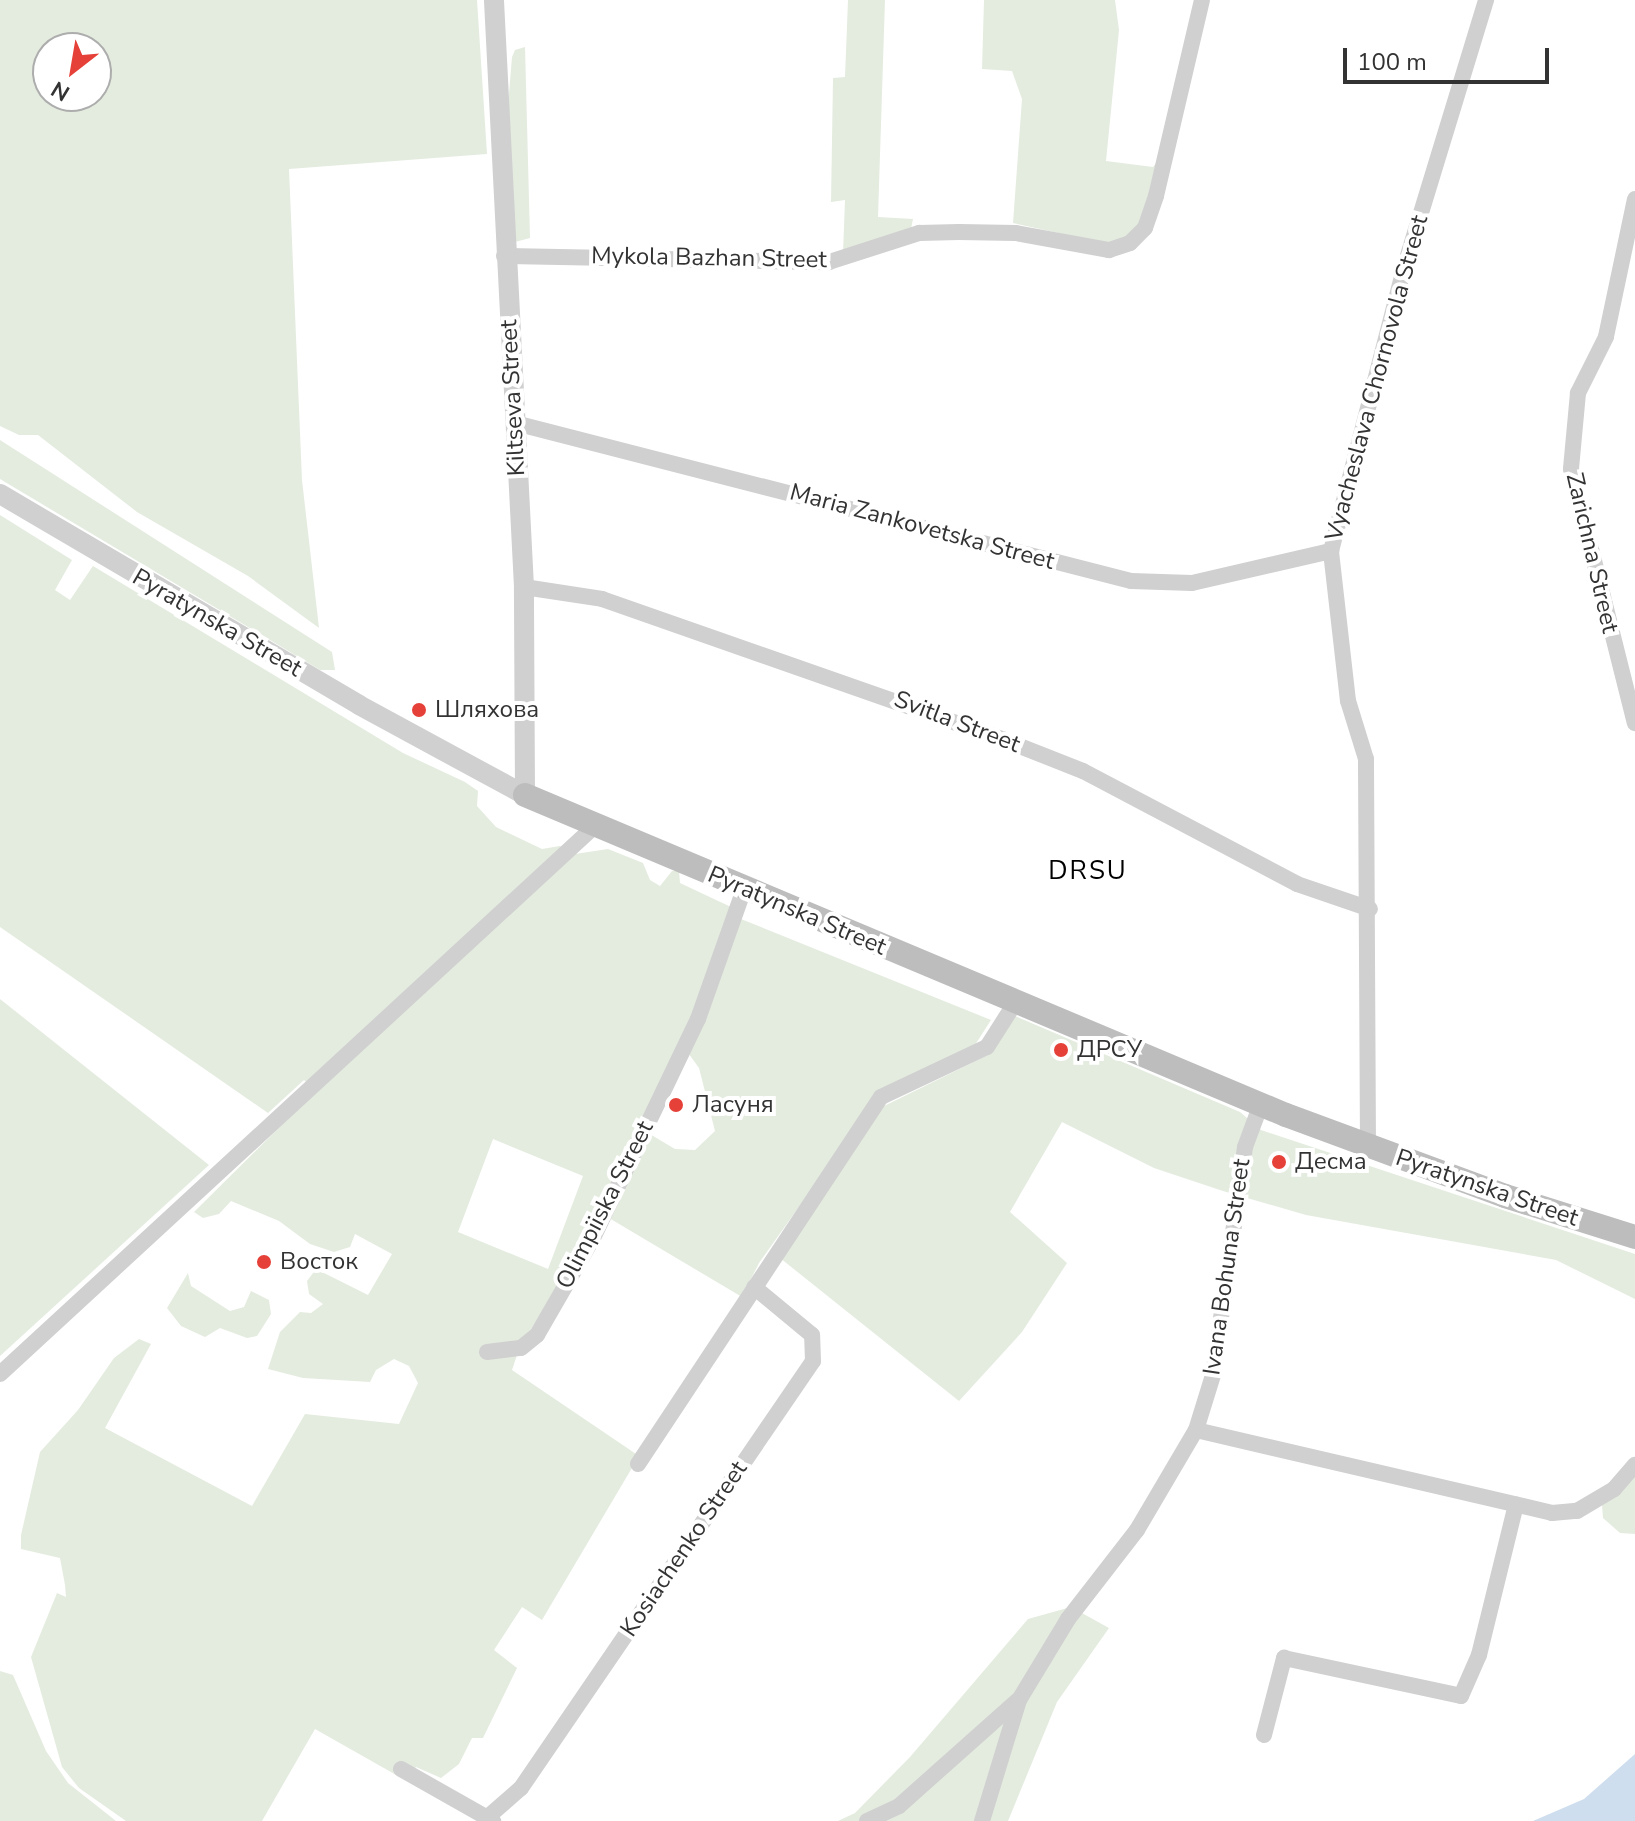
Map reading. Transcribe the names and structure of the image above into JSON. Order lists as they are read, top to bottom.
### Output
{
  "streets": {
    "main road": ["Pyratynska Street"],
    "street": [
      "Mykola Bazhan Street",
      "Vyacheslava Chornovola Street",
      "Kiltseva Street",
      "Maria Zankovetska Street",
      "Zarichna Street",
      "Svitla Street",
      "Olimpiiska Street",
      "Ivana Bohuna Street",
      "Kosiachenko Street"
    ]
  },
  "crossings": [
    ["Mykola Bazhan Street", "Kiltseva Street"],
    ["Vyacheslava Chornovola Street", "Maria Zankovetska Street"],
    ["Vyacheslava Chornovola Street", "Pyratynska Street"],
    ["Vyacheslava Chornovola Street", "Svitla Street"],
    ["Kiltseva Street", "Maria Zankovetska Street"],
    ["Kiltseva Street", "Pyratynska Street"],
    ["Kiltseva Street", "Svitla Street"],
    ["Pyratynska Street", "Olimpiiska Street"],
    ["Pyratynska Street", "Ivana Bohuna Street"]
  ],
  "districts": ["DRSU"],
  "places": [
    "Шляхова",
    "ДРСУ",
    "Ласуня",
    "Десма",
    "Восток"
  ],
  "scale_bar": "100 m",
  "north": "bottom left"
}
